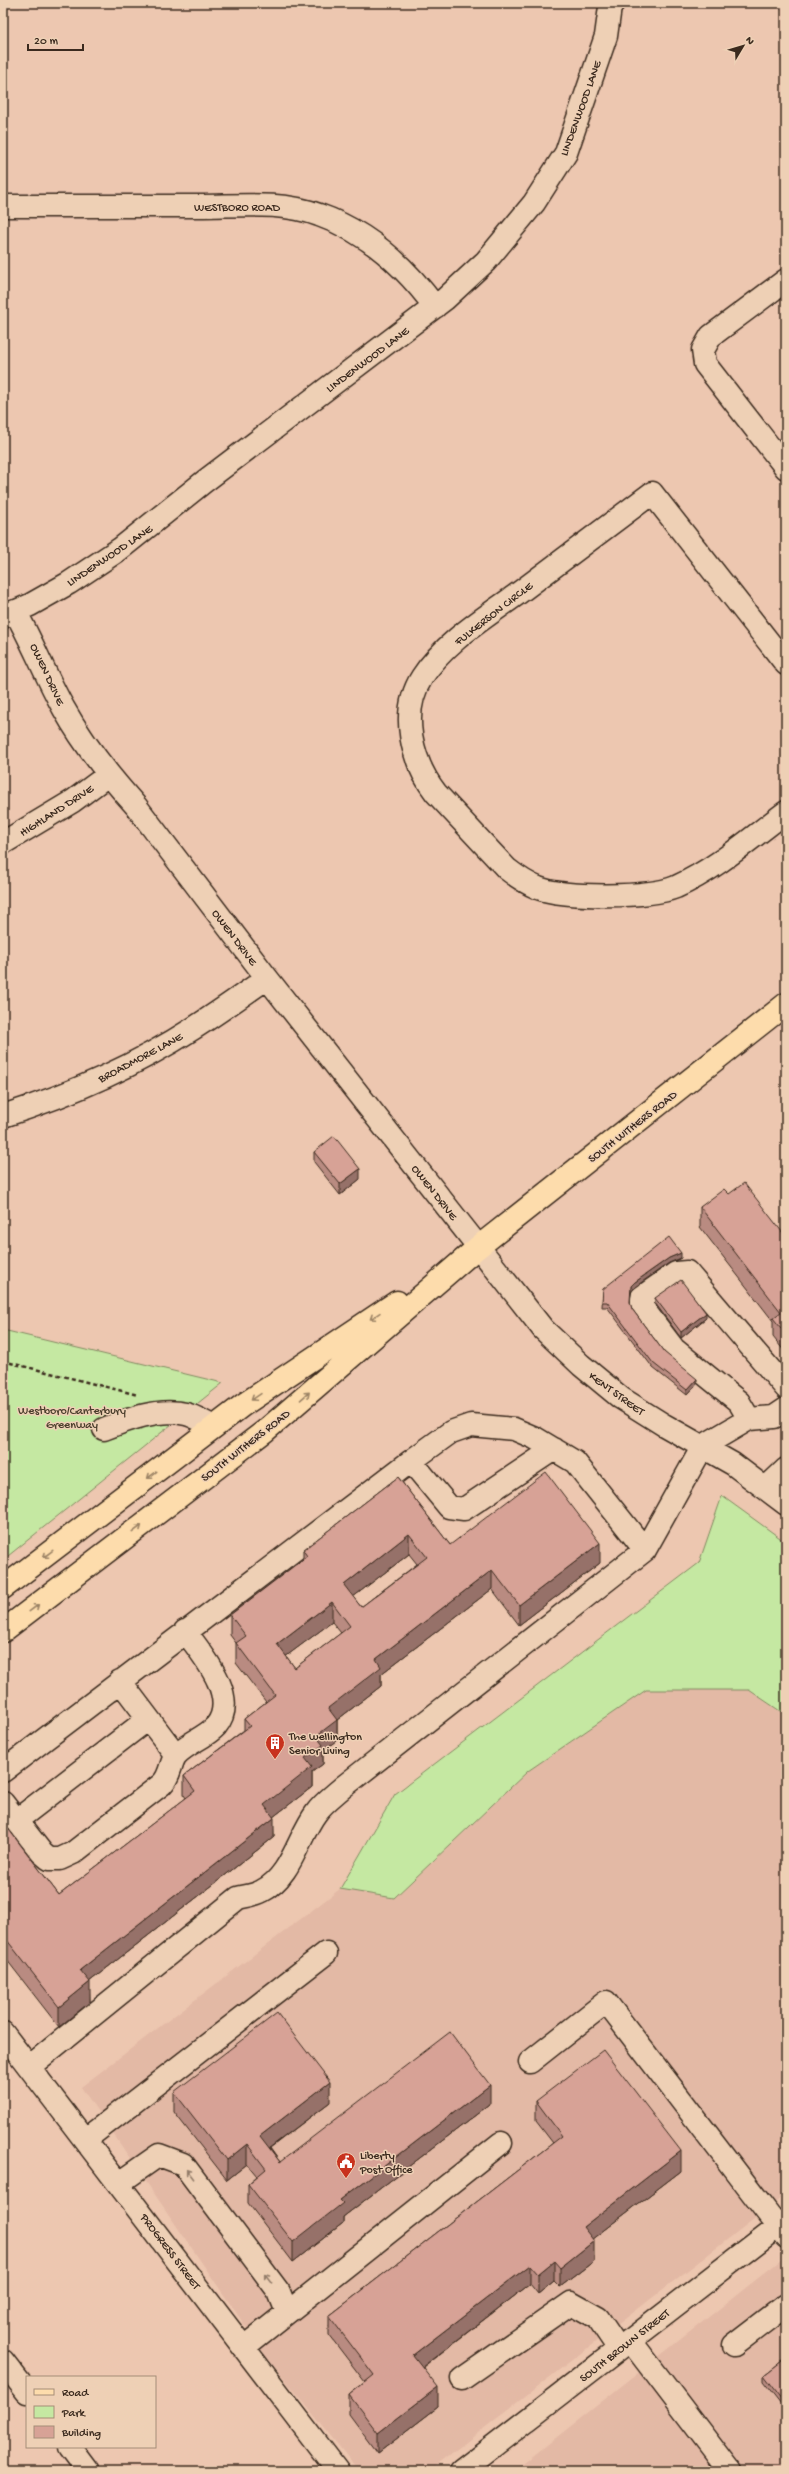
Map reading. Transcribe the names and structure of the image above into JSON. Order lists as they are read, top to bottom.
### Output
{
  "streets": {
    "main road": ["SOUTH WITHERS ROAD"],
    "street": [
      "LINDENWOOD LANE",
      "WESTBORO ROAD",
      "FULKERSON CIRCLE",
      "OWEN DRIVE",
      "HIGHLAND DRIVE",
      "BROADMORE LANE",
      "KENT STREET",
      "PROGRESS STREET",
      "SOUTH BROWN STREET"
    ]
  },
  "crossings": [
    ["LINDENWOOD LANE", "WESTBORO ROAD"],
    ["LINDENWOOD LANE", "OWEN DRIVE"],
    ["OWEN DRIVE", "HIGHLAND DRIVE"],
    ["OWEN DRIVE", "BROADMORE LANE"],
    ["OWEN DRIVE", "SOUTH WITHERS ROAD"],
    ["OWEN DRIVE", "KENT STREET"],
    ["SOUTH WITHERS ROAD", "KENT STREET"]
  ],
  "parks": ["Westboro/Canterbury Greenway"],
  "places": {
    "building": ["The wellington Senior Living"],
    "public building": ["Liberty Post Office"]
  },
  "legend": ["Road", "Park", "Building"],
  "scale_bar": "20 m",
  "north": "top right"
}
